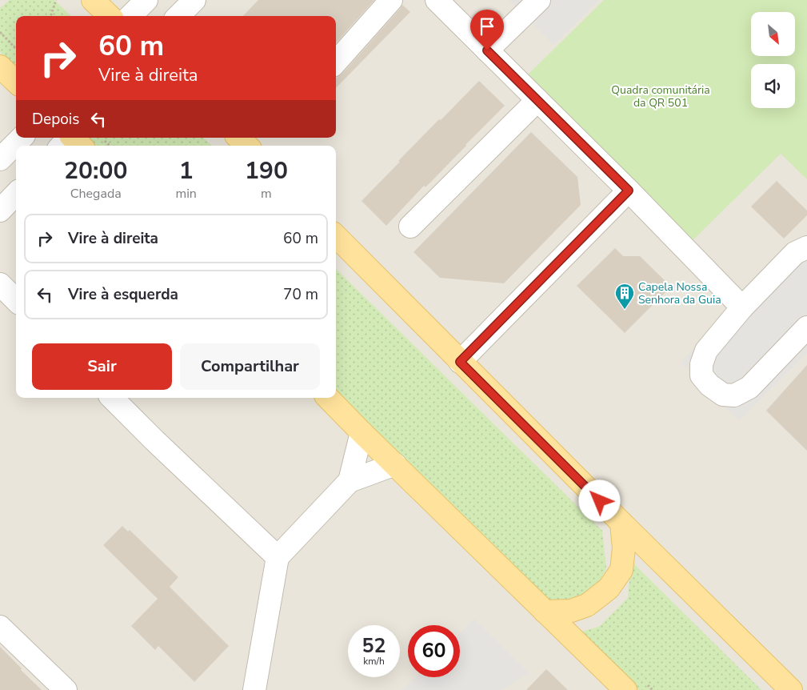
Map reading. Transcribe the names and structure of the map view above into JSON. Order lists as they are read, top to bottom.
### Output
{
  "parks": ["Quadra comunitária da QR 501"],
  "places": {
    "building": ["Capela Nossa Senhora da Guia"]
  },
  "north": "bottom right",
  "page": {
    "turn": ["60 m", "Vire à direita"],
    "then": "Depois",
    "eta": [
      "20:00",
      "Chegada",
      "1",
      "min",
      "190",
      "m"
    ],
    "list": [
      {
        "name": "Vire à direita",
        "value": "60 m"
      },
      {
        "name": "Vire à esquerda",
        "value": "70 m"
      }
    ],
    "buttons": ["Sair", "Compartilhar"],
    "speed": "52 km/h",
    "limit": "60"
  }
}
